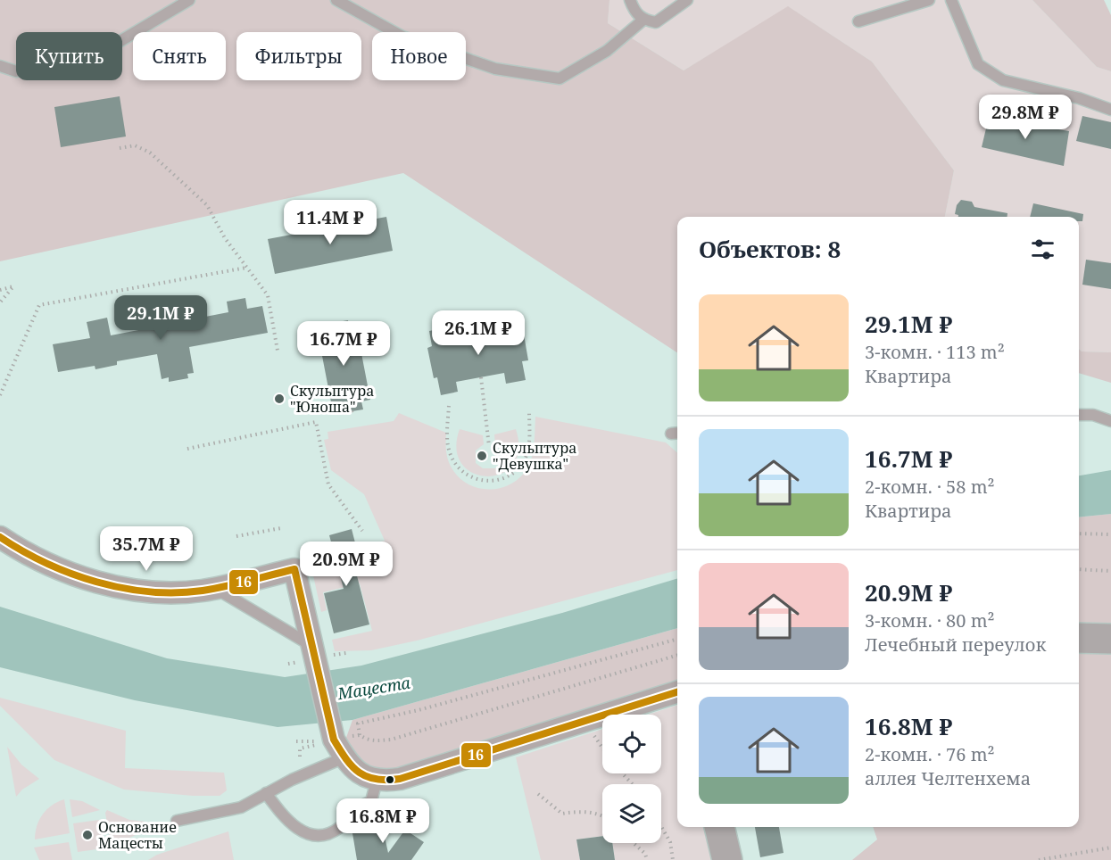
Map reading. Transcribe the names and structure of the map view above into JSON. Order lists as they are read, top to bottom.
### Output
{
  "water": ["Мацеста"],
  "places": ["Скульптура \"Юноша\"", "Скульптура \"Девушка\"", "Основание Мацесты"],
  "lines": ["transit line 16"],
  "page": {
    "chip": [
      "Купить",
      "Снять",
      "Фильтры",
      "Новое"
    ],
    "price": [
      "29.8M ₽",
      "11.4M ₽",
      "29.1M ₽",
      "26.1M ₽",
      "16.7M ₽",
      "35.7M ₽",
      "20.9M ₽",
      "16.8M ₽"
    ],
    "heading": "Объектов: 8",
    "list": [
      {
        "name": "29.1M ₽",
        "note": "3-комн. · 113 m² · Квартира"
      },
      {
        "name": "16.7M ₽",
        "note": "2-комн. · 58 m² · Квартира"
      },
      {
        "name": "20.9M ₽",
        "note": "3-комн. · 80 m² · Лечебный переулок"
      },
      {
        "name": "16.8M ₽",
        "note": "2-комн. · 76 m² · аллея Челтенхема"
      }
    ]
  }
}
